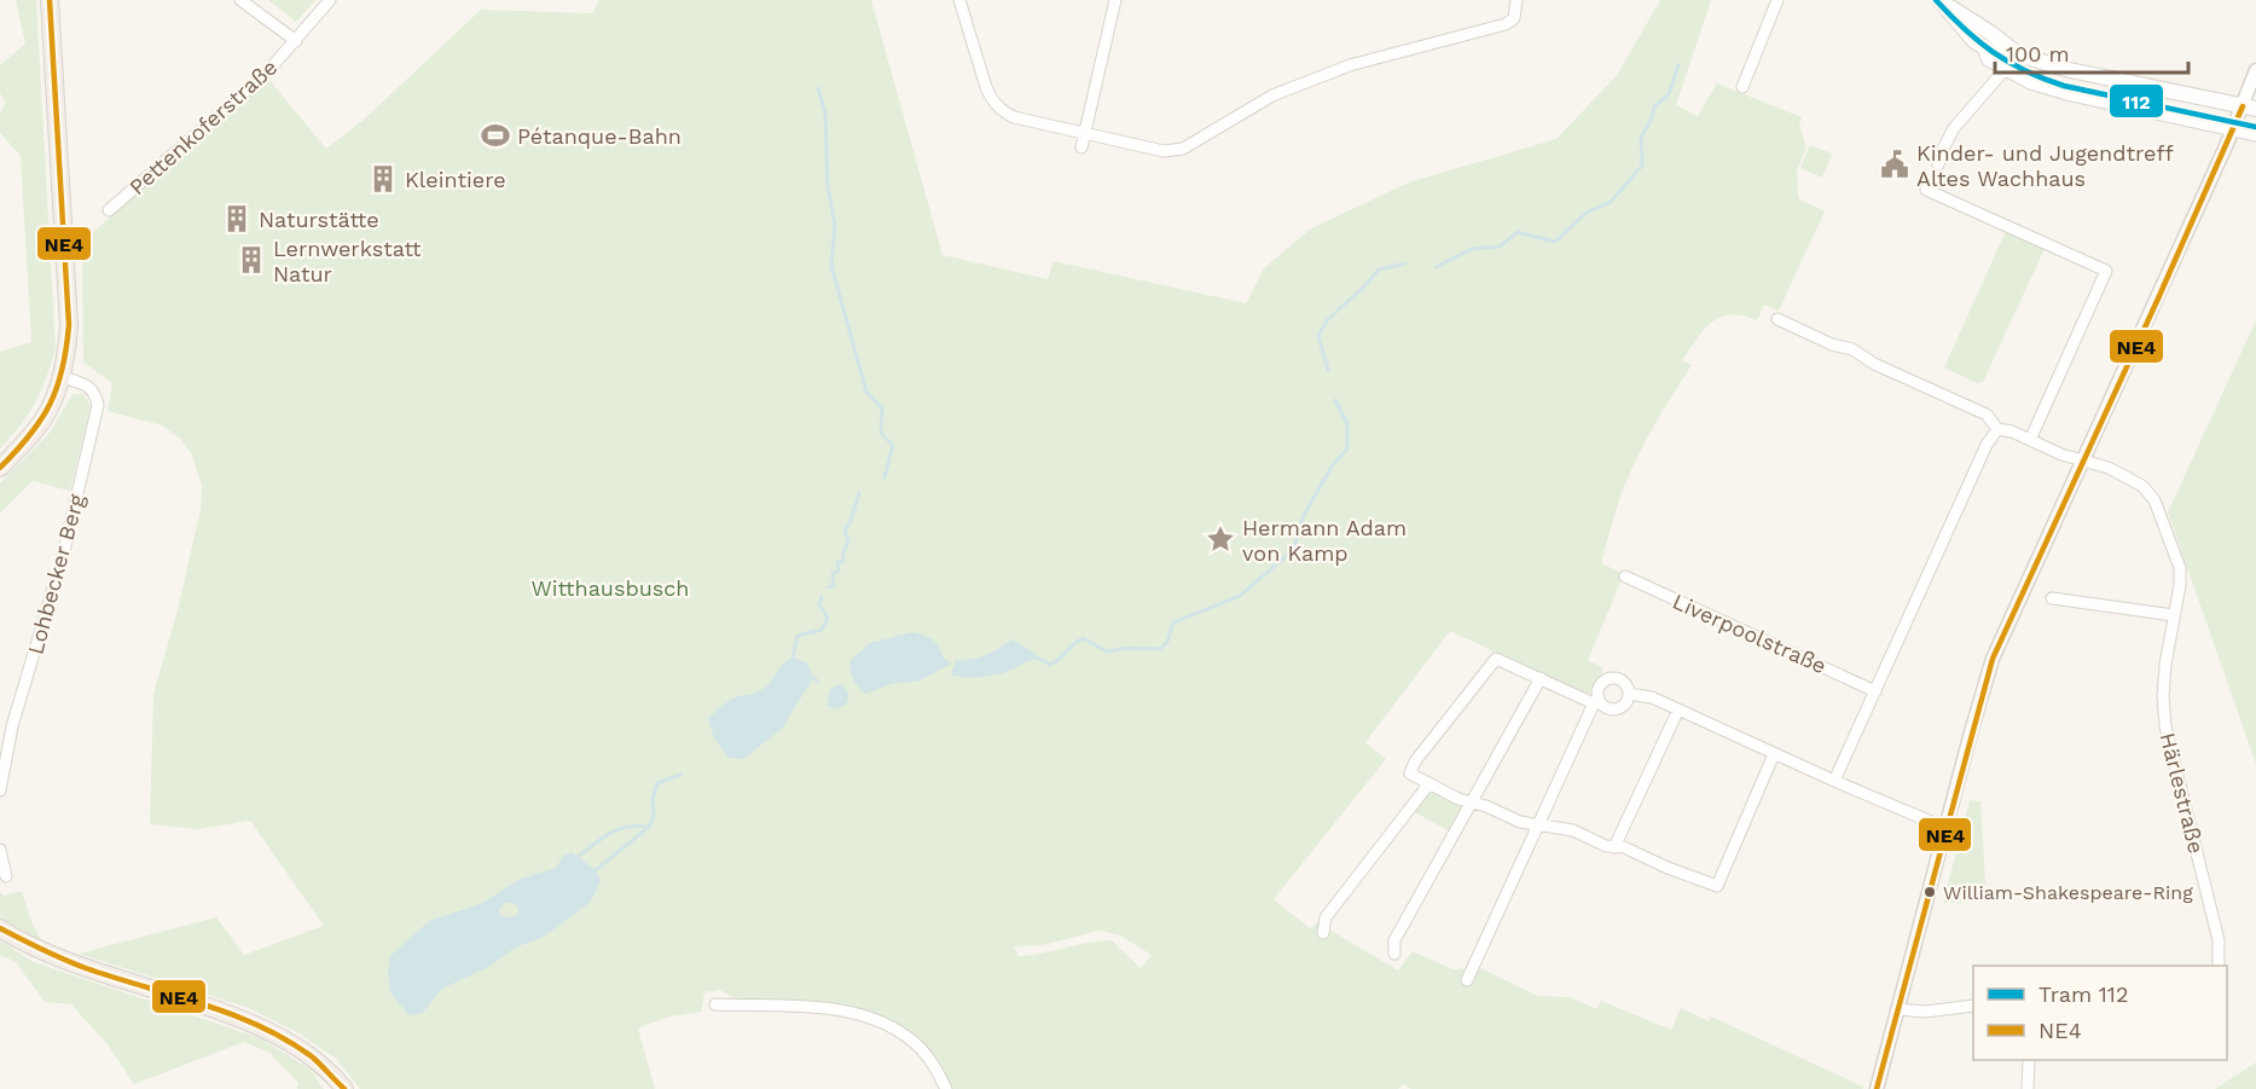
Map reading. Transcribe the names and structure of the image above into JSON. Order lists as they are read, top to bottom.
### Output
{
  "streets": {
    "street": [
      "Pettenkoferstraße",
      "Lohbecker Berg",
      "Liverpoolstraße",
      "Härlestraße"
    ]
  },
  "parks": ["Witthausbusch"],
  "places": {
    "sports": ["Pétanque-Bahn"],
    "public building": ["Kinder- und Jugendtreff Altes Wachhaus"],
    "building": ["Kleintiere", "Naturstätte", "Lernwerkstatt Natur"],
    "place": ["Hermann Adam von Kamp"],
    "other": ["William-Shakespeare-Ring"]
  },
  "lines": ["tram line 112", "transit line NE4"],
  "legend": ["Tram 112", "NE4"],
  "scale_bar": "100 m"
}
